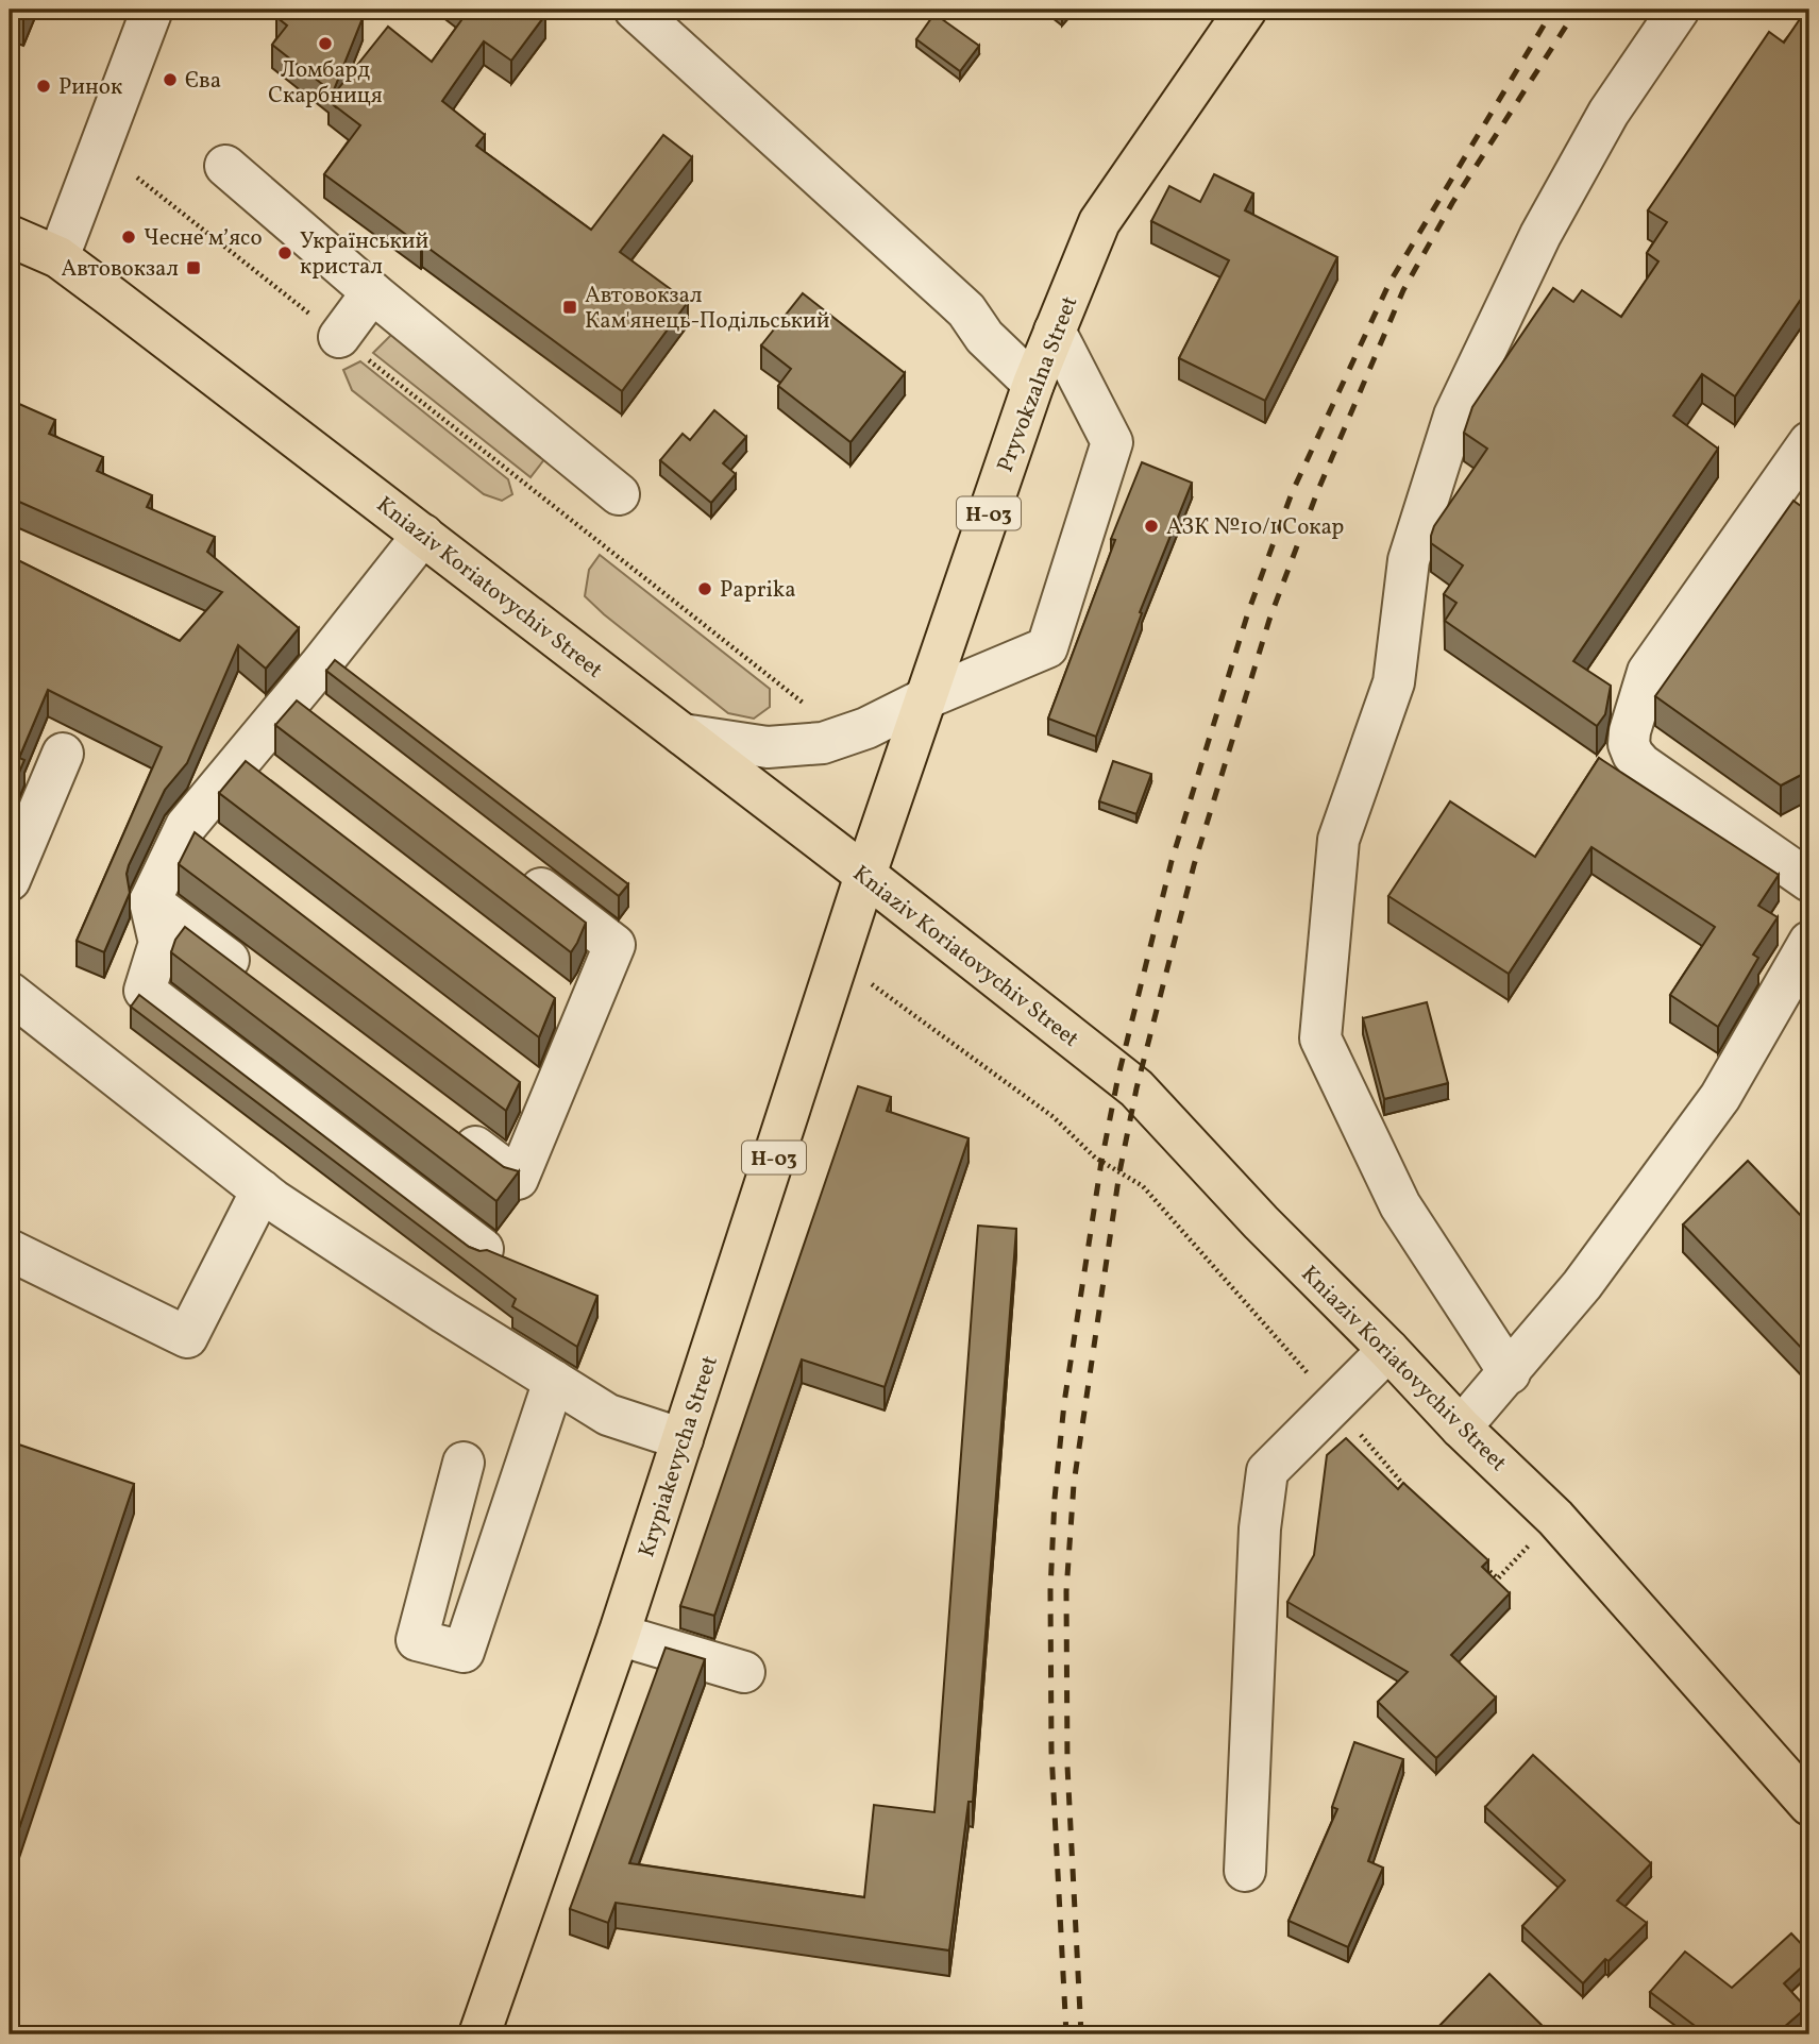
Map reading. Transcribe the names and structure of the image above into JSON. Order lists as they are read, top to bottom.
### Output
{
  "streets": {
    "main road": [
      "Pryvokzalna Street",
      "Н-03",
      "Kniaziv Koriatovychiv Street",
      "Krypiakevycha Street"
    ]
  },
  "crossings": [
    ["Pryvokzalna Street", "Kniaziv Koriatovychiv Street"],
    ["Pryvokzalna Street", "Krypiakevycha Street"],
    ["Kniaziv Koriatovychiv Street", "Krypiakevycha Street"]
  ],
  "places": {
    "other": [
      "Ломбард Скарбниця",
      "Єва",
      "Ринок",
      "Чесне мʼясо",
      "Український кристал",
      "АЗК №10/1 Сокар",
      "Paprika"
    ],
    "transit": ["Автовокзал", "Автовокзал Кам'янець-Подільський"]
  }
}
